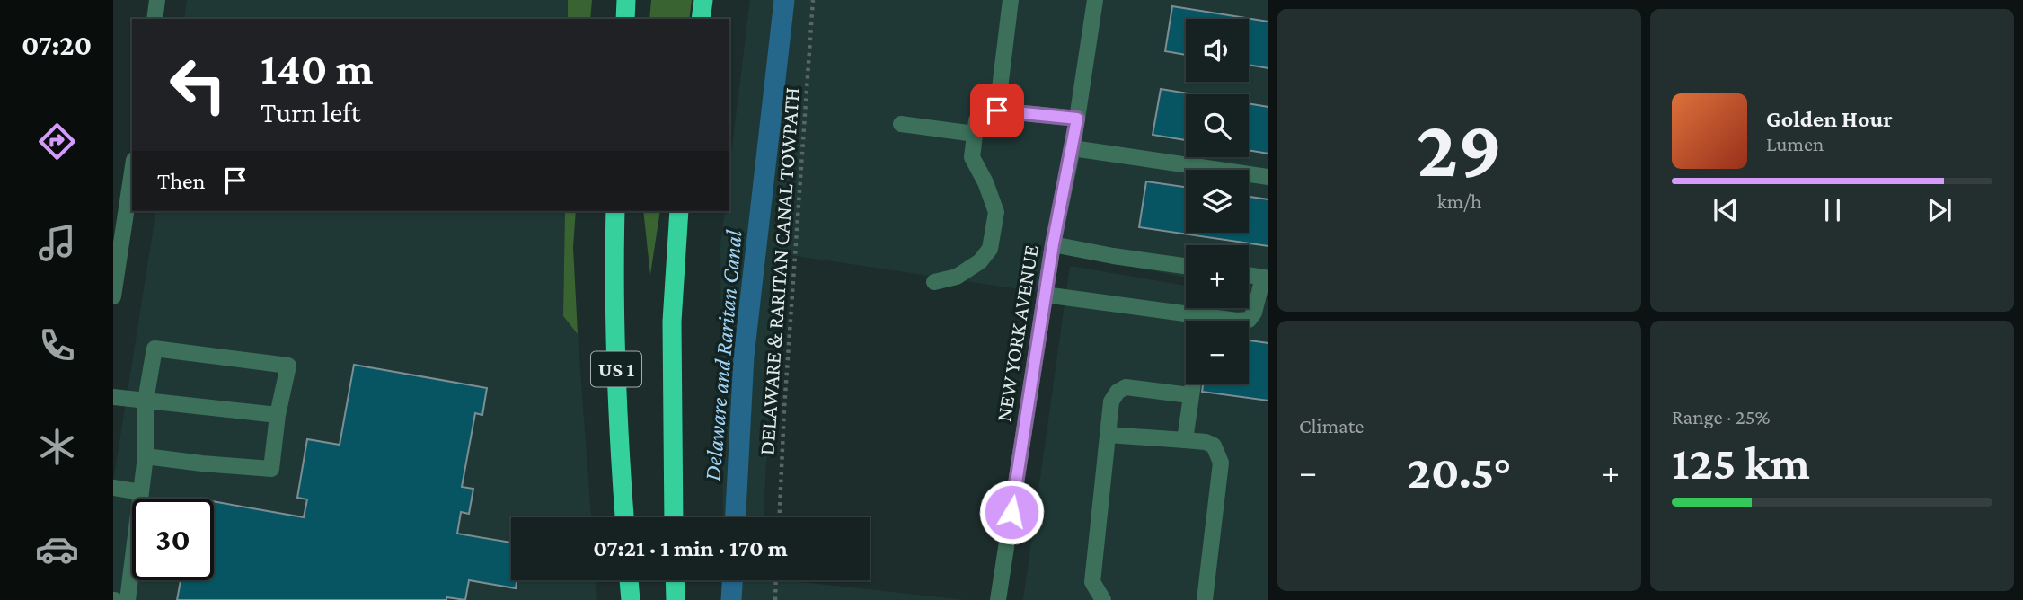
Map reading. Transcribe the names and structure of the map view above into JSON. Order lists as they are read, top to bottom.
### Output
{
  "streets": {
    "highway": ["US 1"],
    "street": ["NEW YORK AVENUE"],
    "path": ["DELAWARE & RARITAN CANAL TOWPATH"]
  },
  "water": ["Delaware and Raritan Canal"],
  "page": {
    "tabs": "07:20",
    "tile": [
      ["29", "km/h"],
      "Climate",
      ["Range · 25%", "125 km"]
    ],
    "map_buttons": ["+", "−"],
    "turn": ["140 m", "Turn left"],
    "song": ["Golden Hour", "Lumen"],
    "then": "Then",
    "heat": ["−", "20.5°", "+"],
    "limit": "30",
    "trip": "07:21 · 1 min · 170 m"
  }
}
